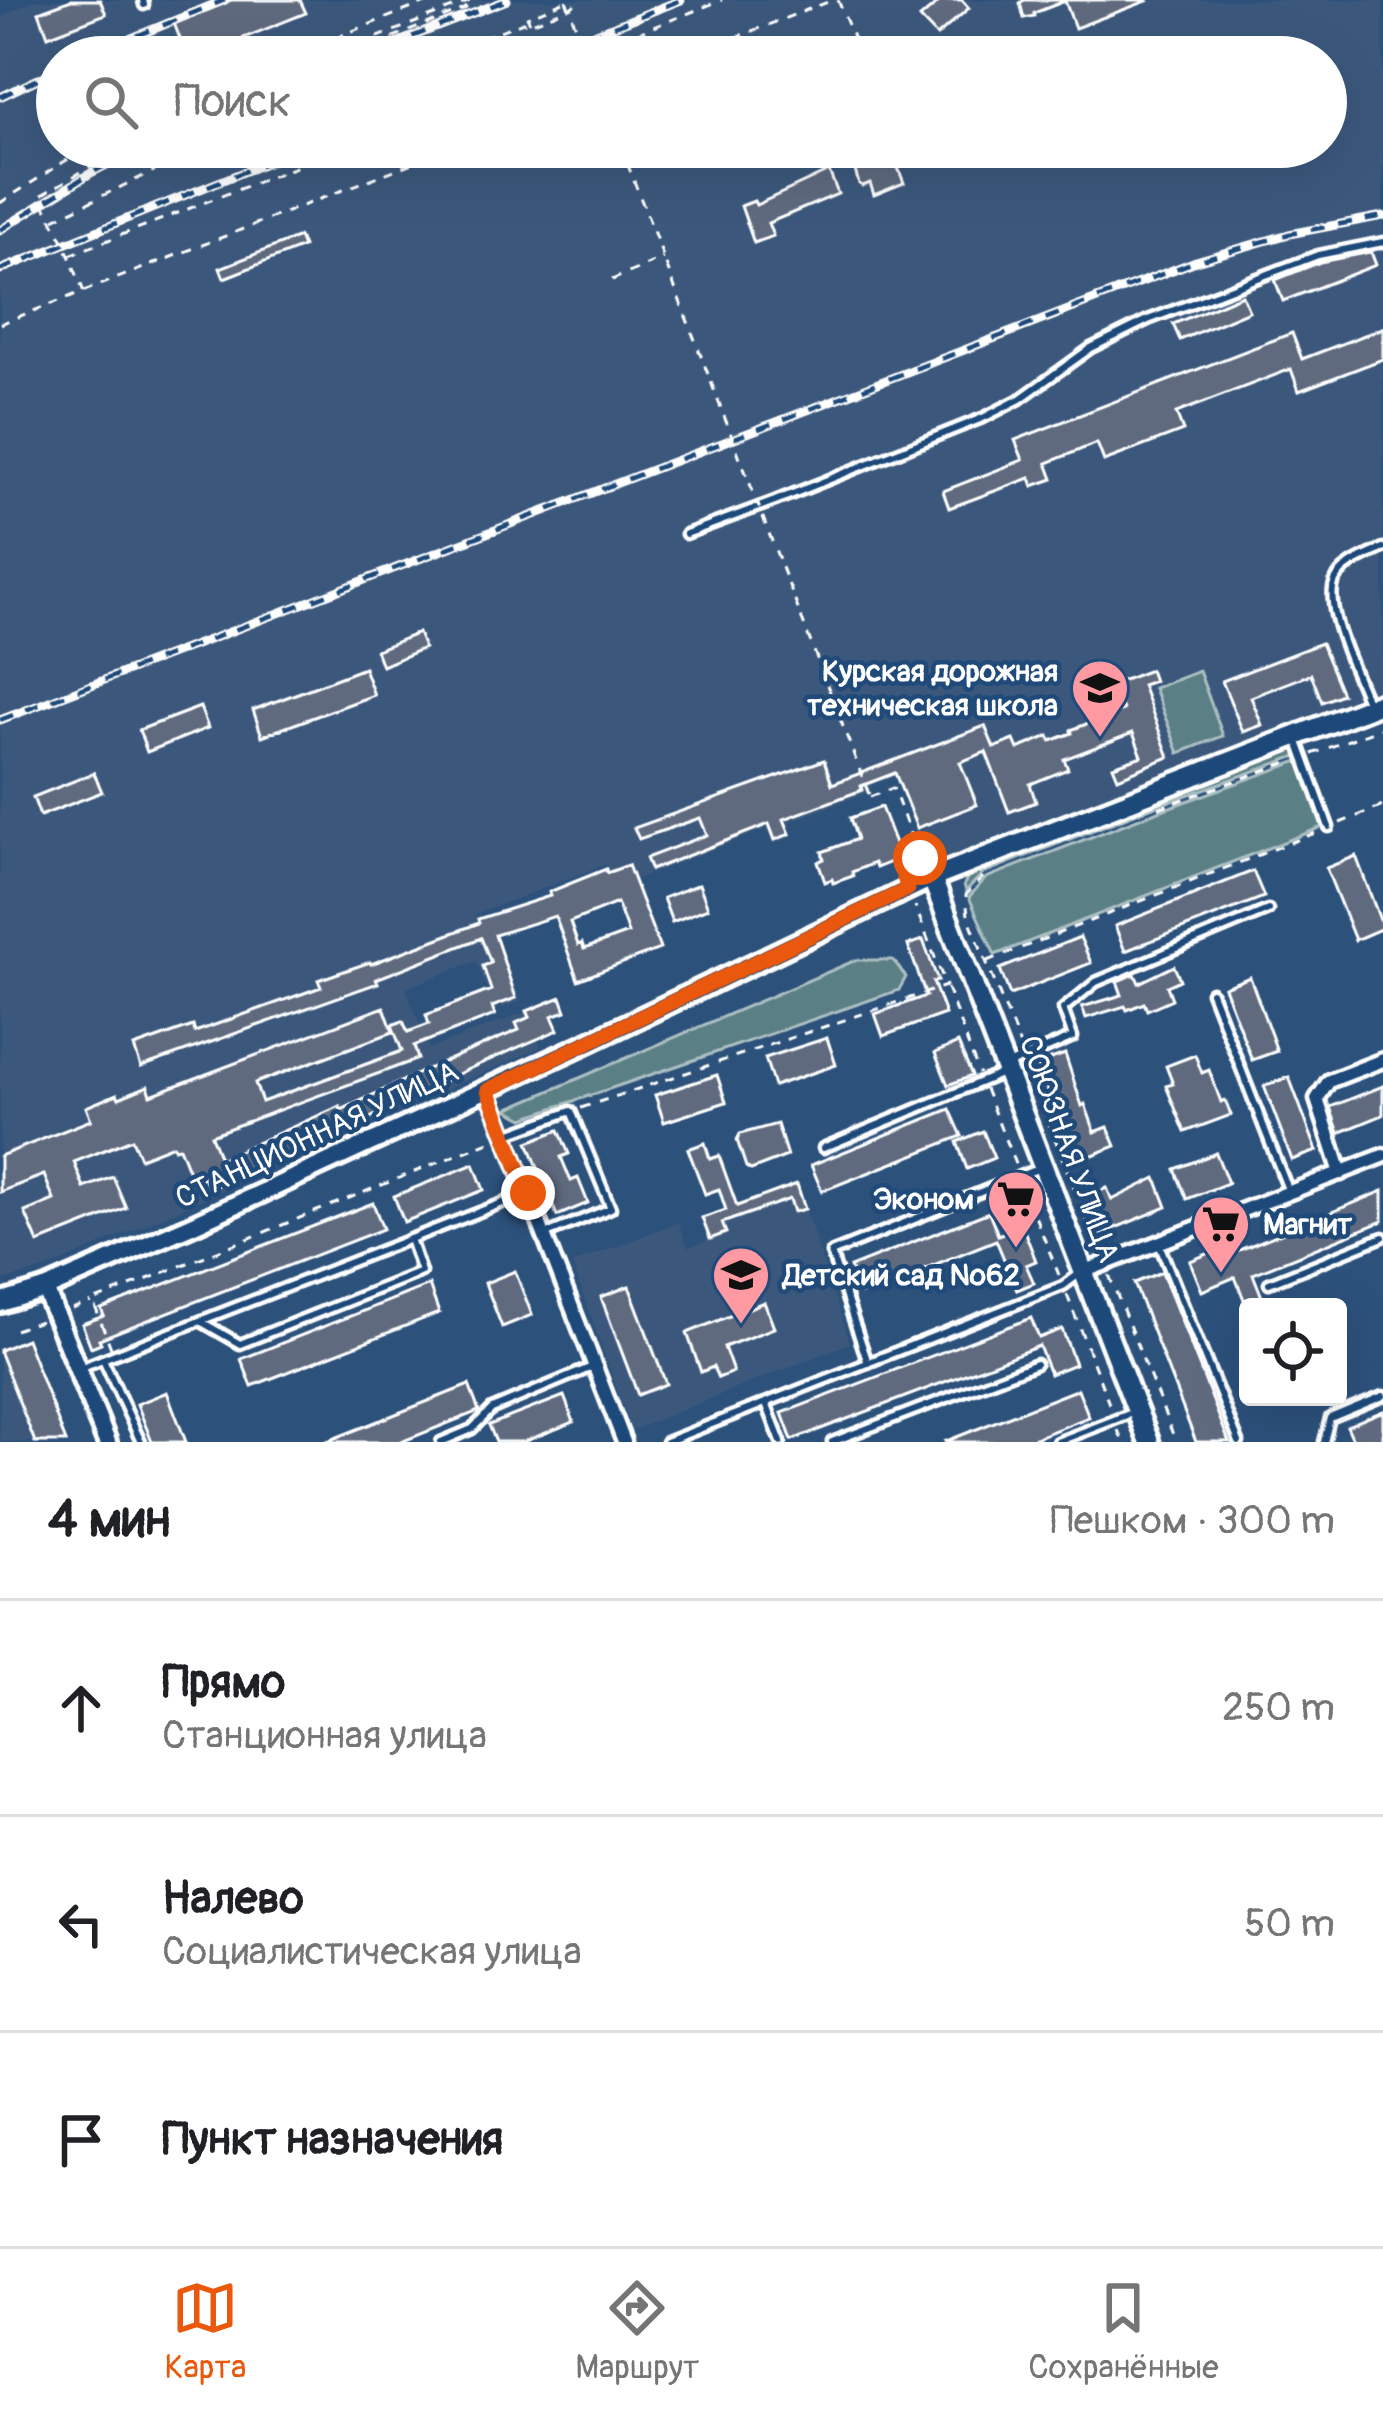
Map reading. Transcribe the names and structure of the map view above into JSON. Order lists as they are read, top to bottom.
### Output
{
  "streets": {
    "main road": ["СТАНЦИОННАЯ УЛИЦА", "СОЮЗНАЯ УЛИЦА"]
  },
  "crossings": [
    ["СТАНЦИОННАЯ УЛИЦА", "СОЮЗНАЯ УЛИЦА"]
  ],
  "places": {
    "school or university": ["Курская дорожная техническая школа", "Детский сад №62"],
    "supermarket": ["Эконом", "Магнит"]
  },
  "page": {
    "search": "Поиск",
    "heading": ["4 мин", "Пешком · 300 m"],
    "list": [
      ["Прямо", "Станционная улица", "250 m"],
      ["Налево", "Социалистическая улица", "50 m"],
      "Пункт назначения"
    ],
    "nav": ["Карта", "Маршрут", "Сохранённые"]
  }
}
